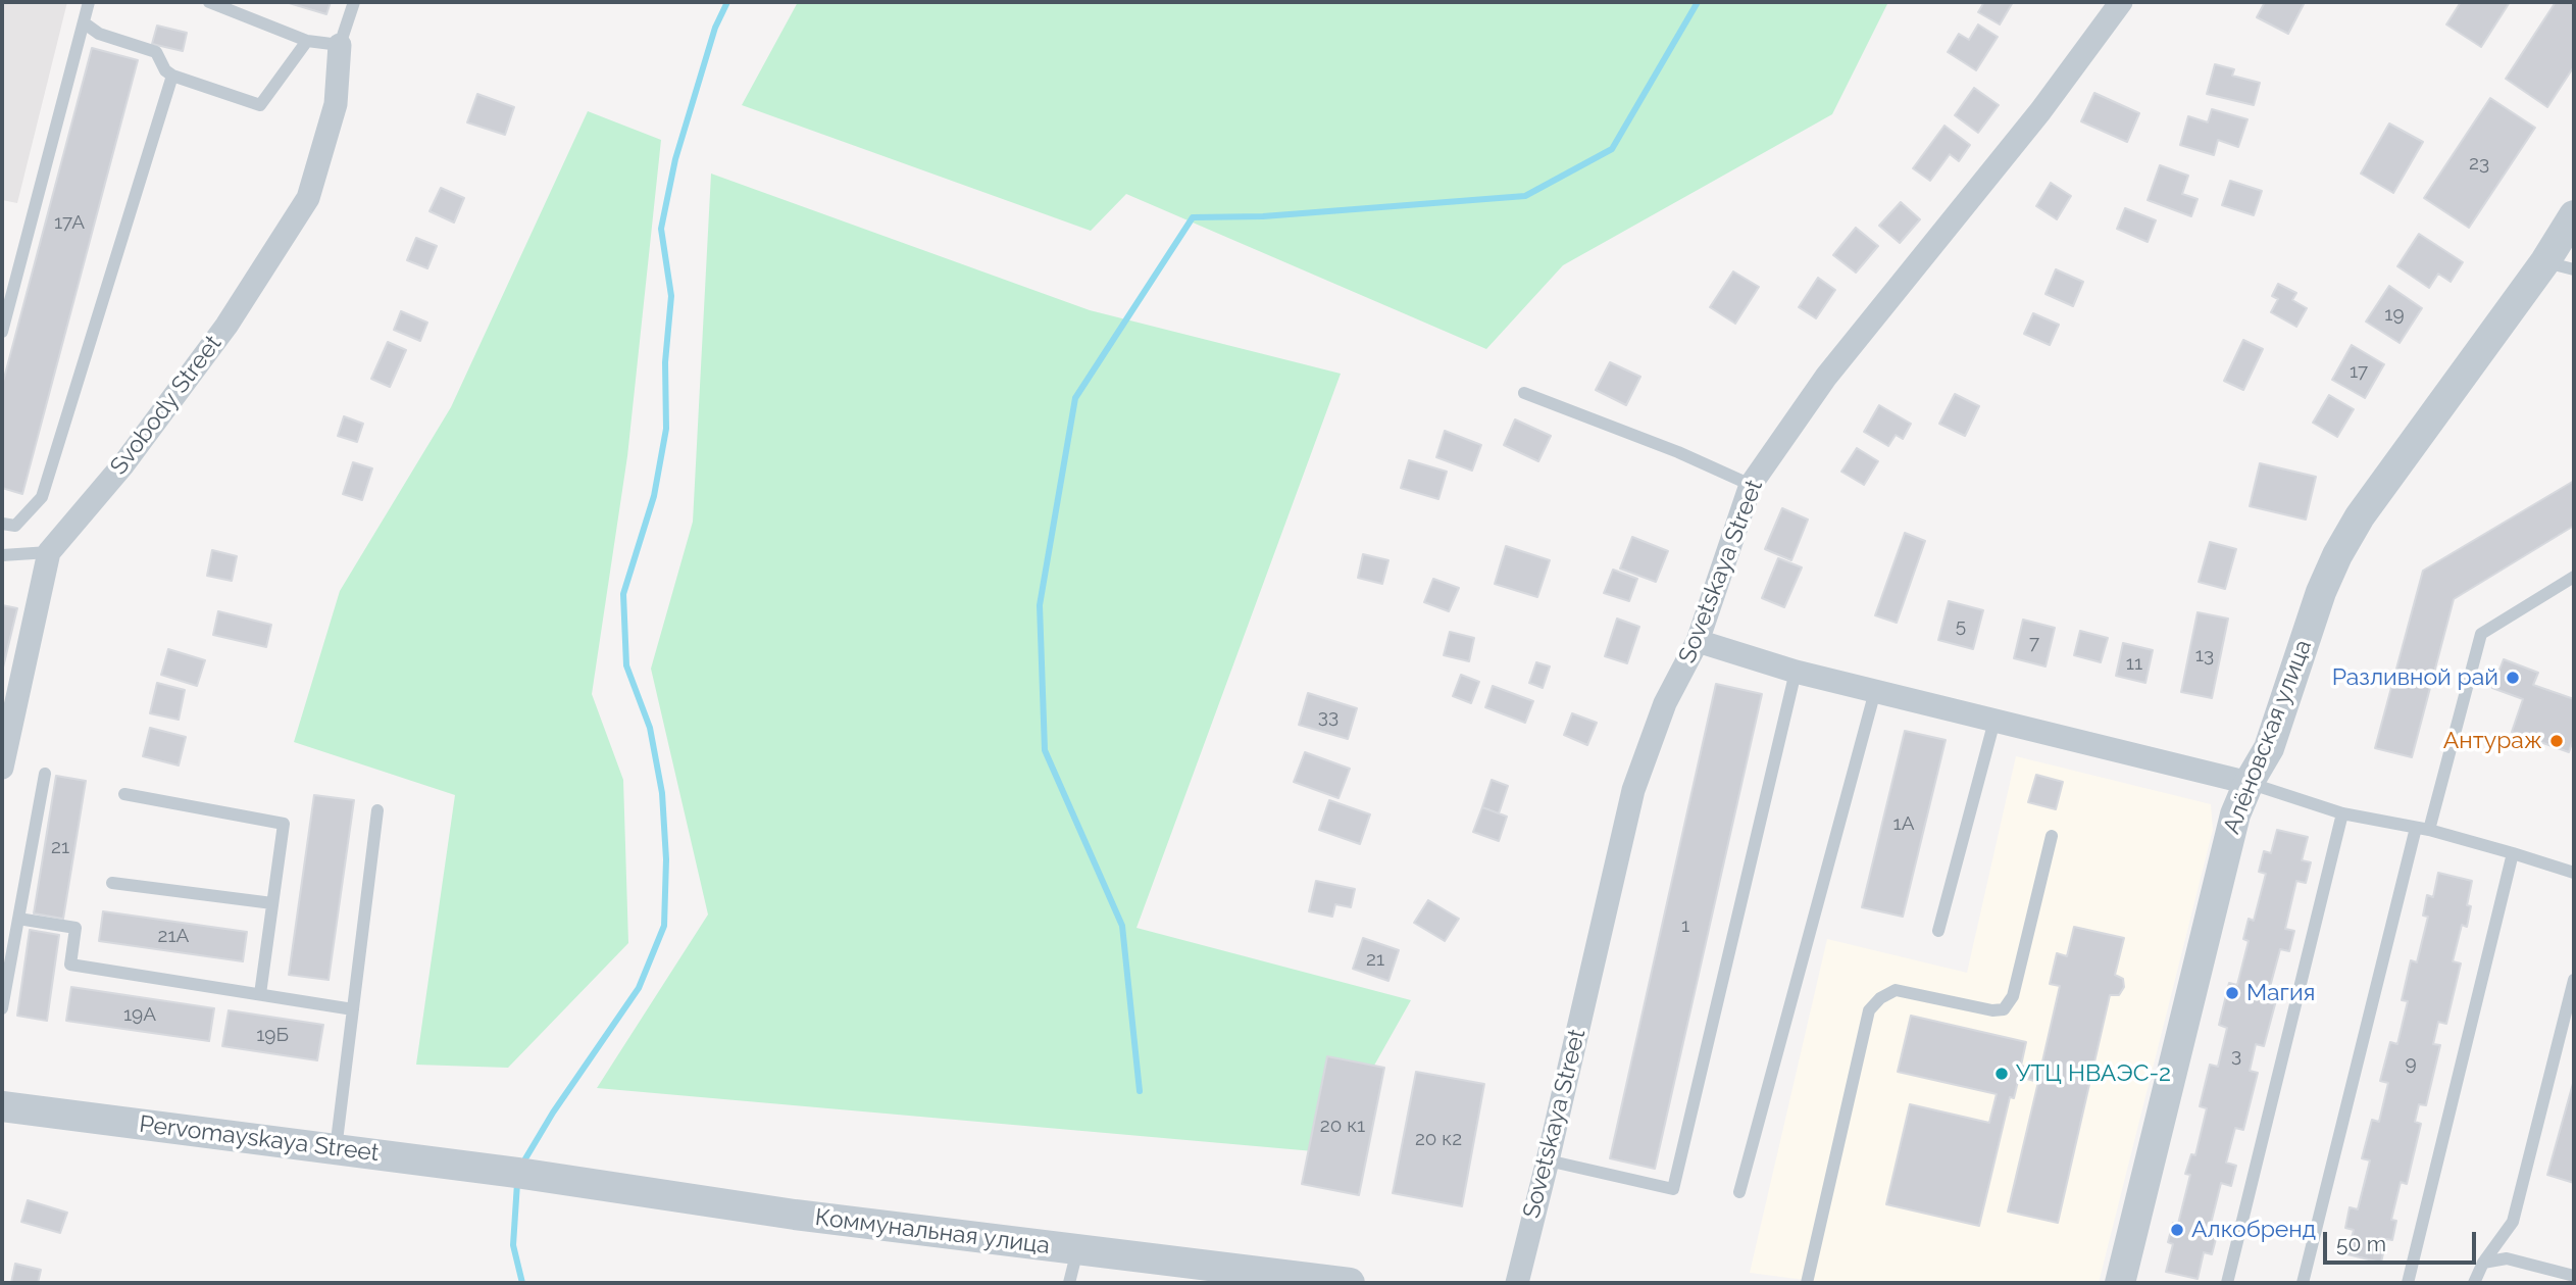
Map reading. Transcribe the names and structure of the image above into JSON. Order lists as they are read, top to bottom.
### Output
{
  "streets": {
    "street": [
      "Svobody Street",
      "Sovetskaya Street",
      "Алёновская улица",
      "Pervomayskaya Street",
      "Коммунальная улица"
    ]
  },
  "crossings": [
    ["Pervomayskaya Street", "Коммунальная улица"]
  ],
  "places": [
    "Разливной рай",
    "Антураж",
    "Магия",
    "УТЦ НВАЭС-2",
    "Алкобренд"
  ],
  "house_numbers": [
    "23",
    "17А",
    "19",
    "17",
    "5",
    "7",
    "13",
    "11",
    "33",
    "1А",
    "21",
    "1",
    "21А",
    "21",
    "19А",
    "19Б",
    "3",
    "9",
    "20 к1",
    "20 к2"
  ],
  "scale_bar": "50 m"
}
